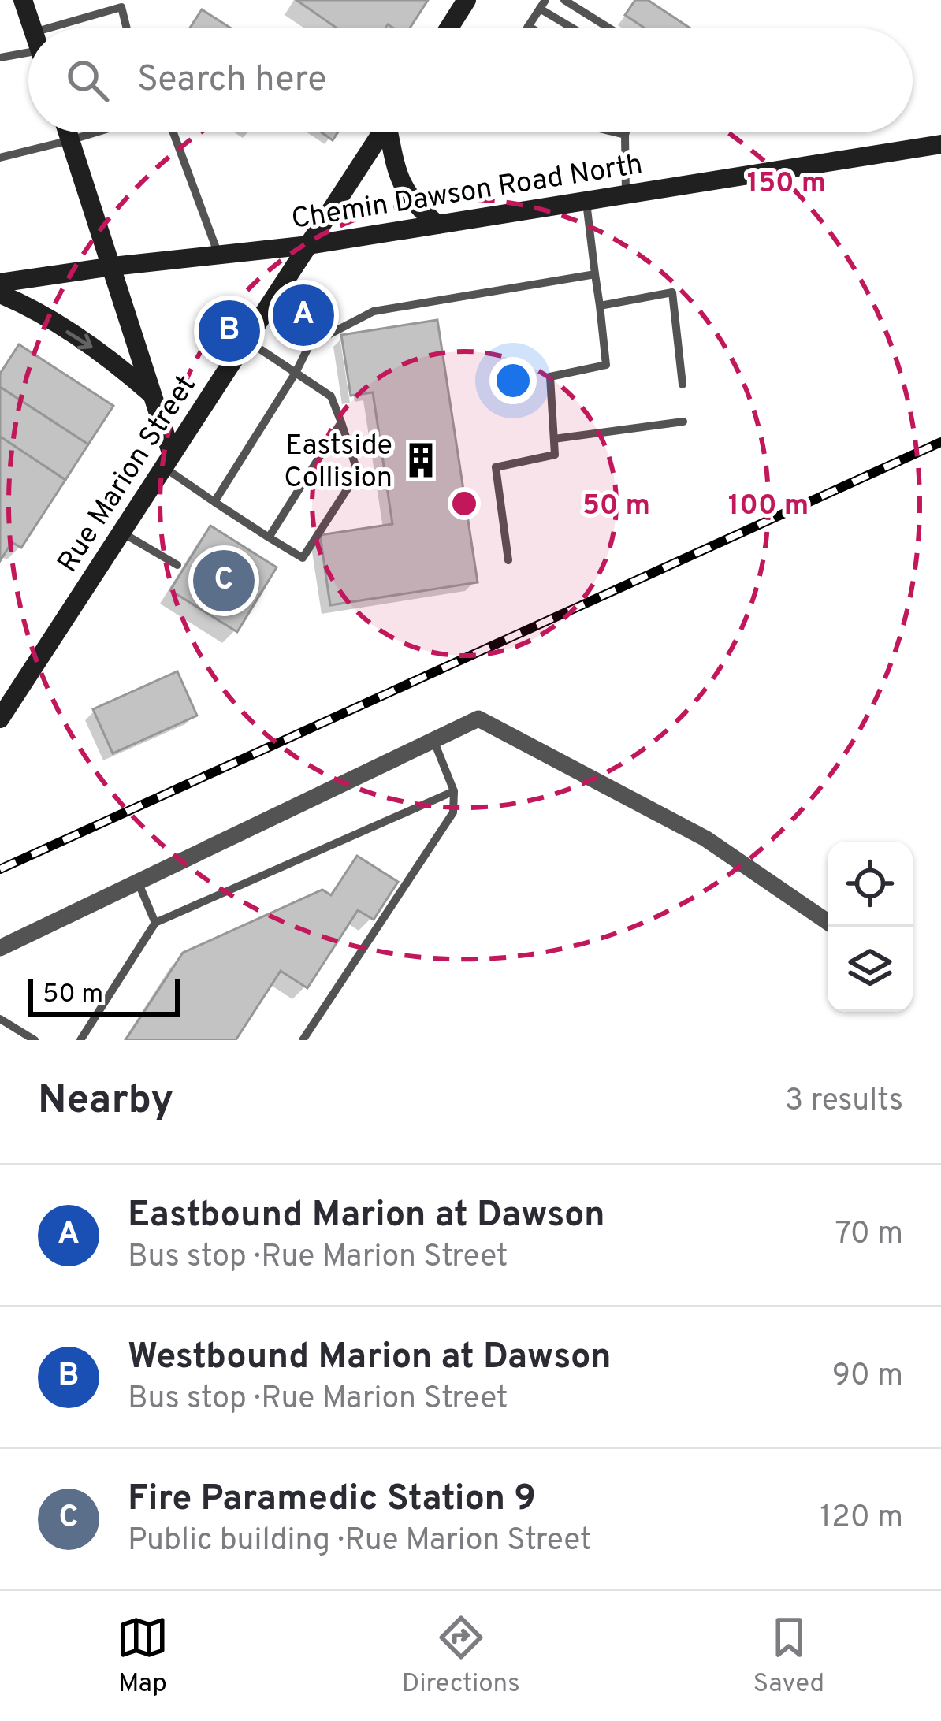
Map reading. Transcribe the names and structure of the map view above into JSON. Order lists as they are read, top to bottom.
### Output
{
  "streets": {
    "street": ["Chemin Dawson Road North", "Rue Marion Street"]
  },
  "crossings": [
    ["Chemin Dawson Road North", "Rue Marion Street"]
  ],
  "places": {
    "building": ["Eastside Collision"]
  },
  "scale_bar": "50 m",
  "page": {
    "search": "Search here",
    "pins": ["A", "B", "C"],
    "scale": "50 m",
    "heading": ["Nearby", "3 results"],
    "list": [
      {
        "mark": "A",
        "name": "Eastbound Marion at Dawson",
        "note": "Bus stop · Rue Marion Street",
        "value": "70 m"
      },
      {
        "mark": "B",
        "name": "Westbound Marion at Dawson",
        "note": "Bus stop · Rue Marion Street",
        "value": "90 m"
      },
      {
        "mark": "C",
        "name": "Fire Paramedic Station 9",
        "note": "Public building · Rue Marion Street",
        "value": "120 m"
      }
    ],
    "nav": ["Map", "Directions", "Saved"]
  },
  "rings": ["150 m", "50 m", "100 m"]
}
